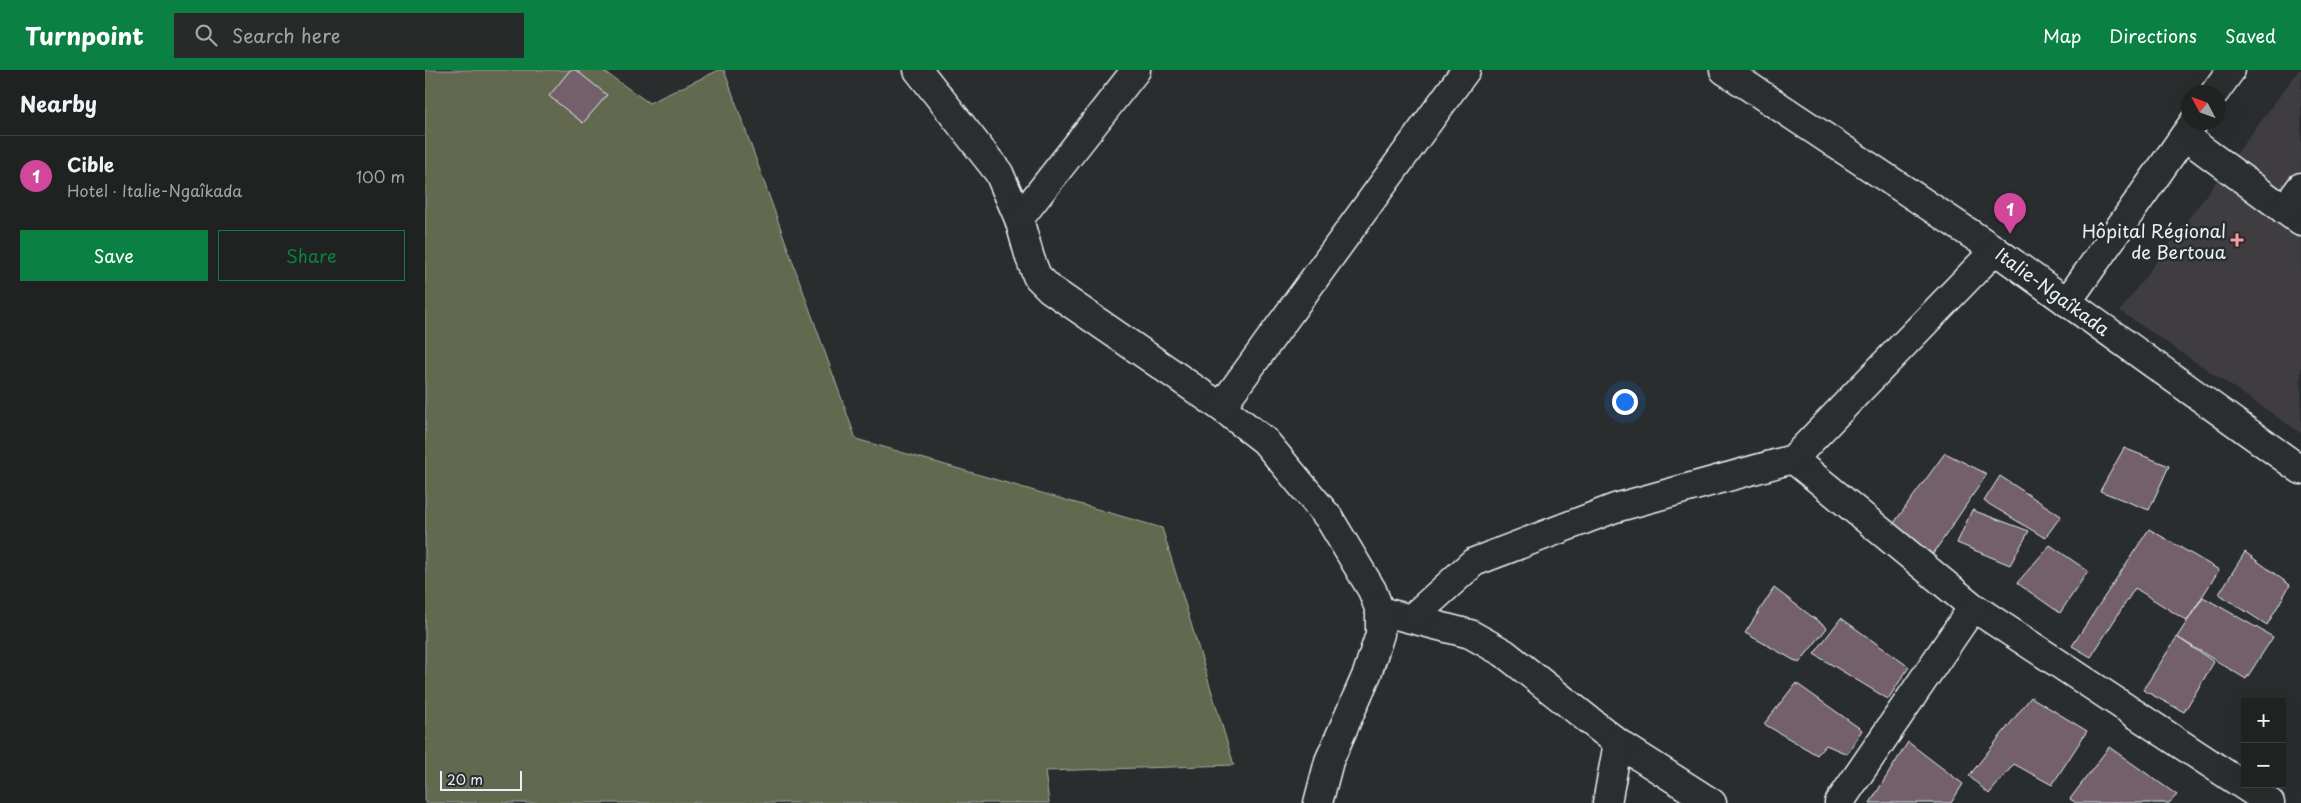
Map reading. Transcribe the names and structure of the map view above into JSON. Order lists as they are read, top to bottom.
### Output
{
  "streets": {
    "street": ["Italie-Ngaîkada"]
  },
  "places": {
    "health": ["Hôpital Régional de Bertoua"]
  },
  "scale_bar": "20 m",
  "north": "top left",
  "page": {
    "header": "Turnpoint",
    "search": "Search here",
    "nav": ["Map", "Directions", "Saved"],
    "heading": "Nearby",
    "list": [
      {
        "mark": "1",
        "name": "Cible",
        "note": "Hotel · Italie-Ngaîkada",
        "value": "100 m"
      }
    ],
    "pins": "1",
    "buttons": ["Save", "Share"],
    "map_buttons": ["+", "−"],
    "scale": "20 m"
  }
}
